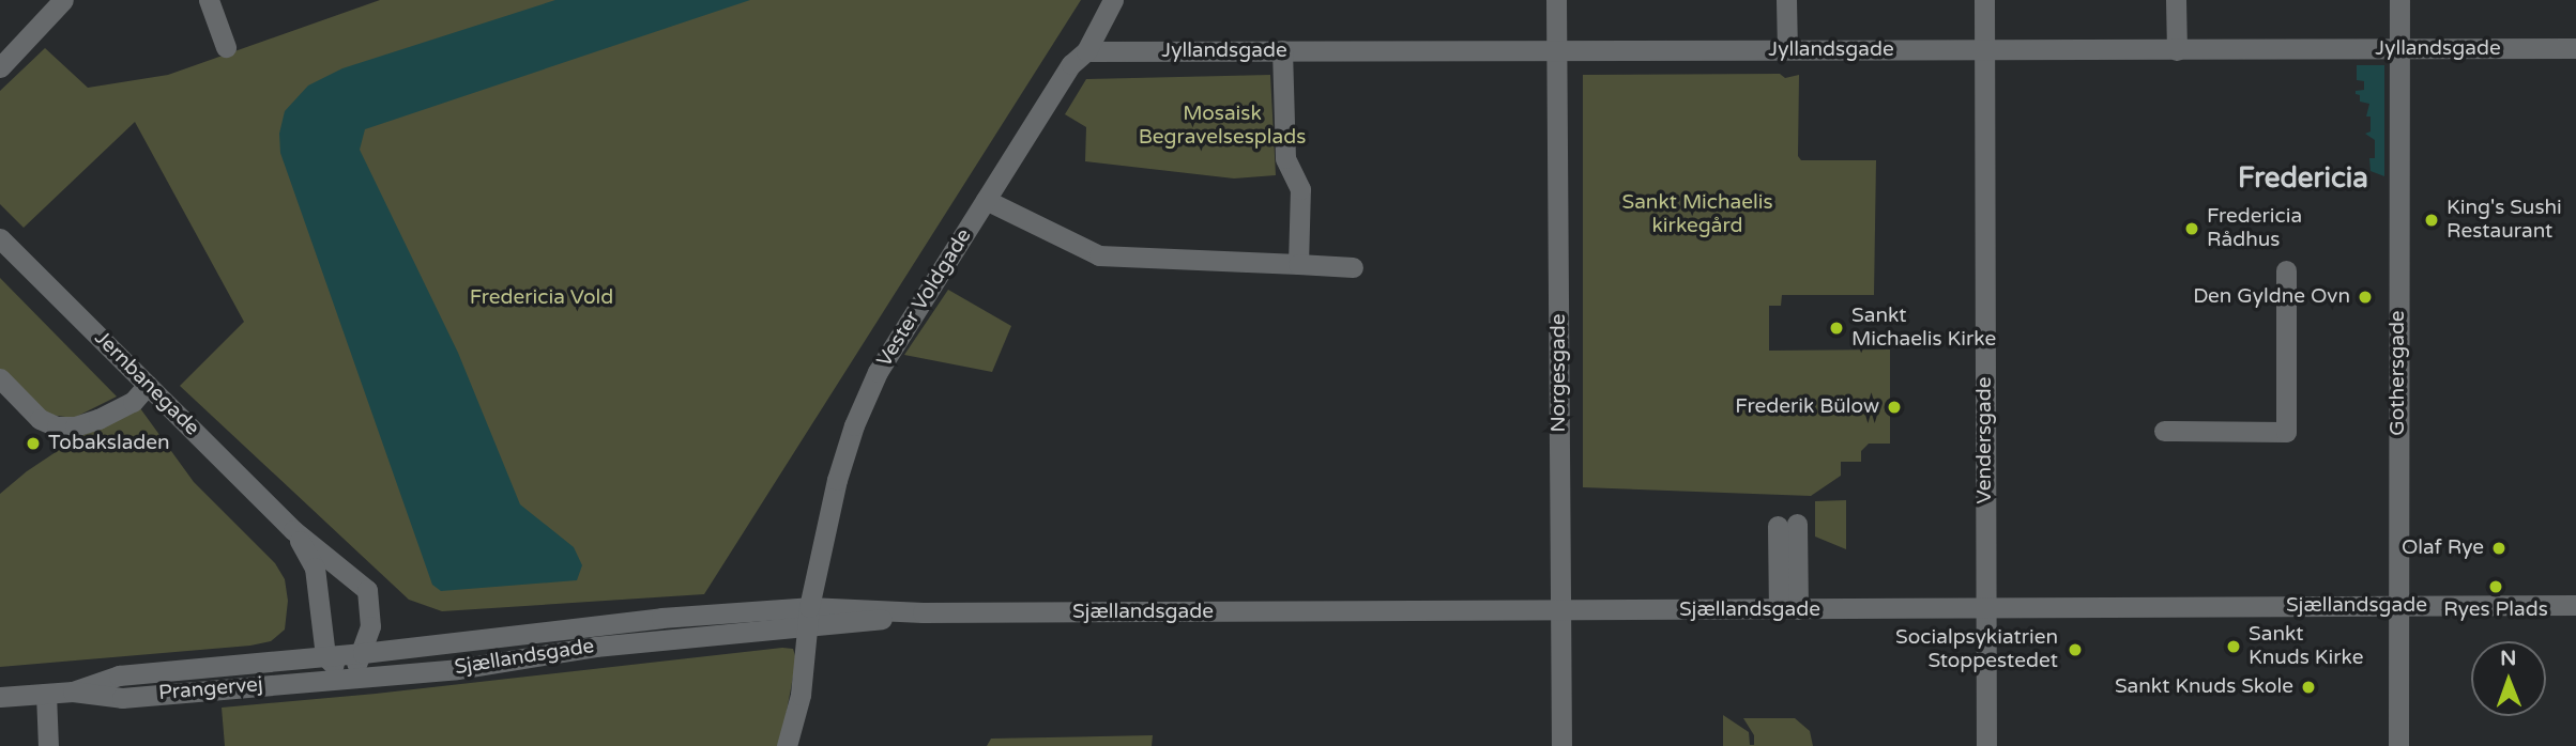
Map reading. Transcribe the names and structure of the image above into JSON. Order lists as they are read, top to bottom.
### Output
{
  "streets": {
    "street": [
      "Jyllandsgade",
      "Vester Voldgade",
      "Norgesgade",
      "Gothersgade",
      "Jernbanegade",
      "Vendersgade",
      "Sjællandsgade",
      "Prangervej"
    ]
  },
  "crossings": [
    ["Jyllandsgade", "Vester Voldgade"],
    ["Jyllandsgade", "Norgesgade"],
    ["Jyllandsgade", "Gothersgade"],
    ["Jyllandsgade", "Vendersgade"],
    ["Vester Voldgade", "Sjællandsgade"],
    ["Norgesgade", "Sjællandsgade"],
    ["Gothersgade", "Sjællandsgade"],
    ["Jernbanegade", "Sjællandsgade"],
    ["Jernbanegade", "Prangervej"],
    ["Vendersgade", "Sjællandsgade"],
    ["Sjællandsgade", "Prangervej"]
  ],
  "districts": ["Fredericia"],
  "parks": ["Mosaisk Begravelsesplads", "Sankt Michaelis kirkegård", "Fredericia Vold"],
  "places": [
    "King's Sushi Restaurant",
    "Fredericia Rådhus",
    "Den Gyldne Ovn",
    "Sankt Michaelis Kirke",
    "Frederik Bülow",
    "Tobaksladen",
    "Olaf Rye",
    "Ryes Plads",
    "Sankt Knuds Kirke",
    "Socialpsykiatrien Stoppestedet",
    "Sankt Knuds Skole"
  ],
  "north": "top"
}
